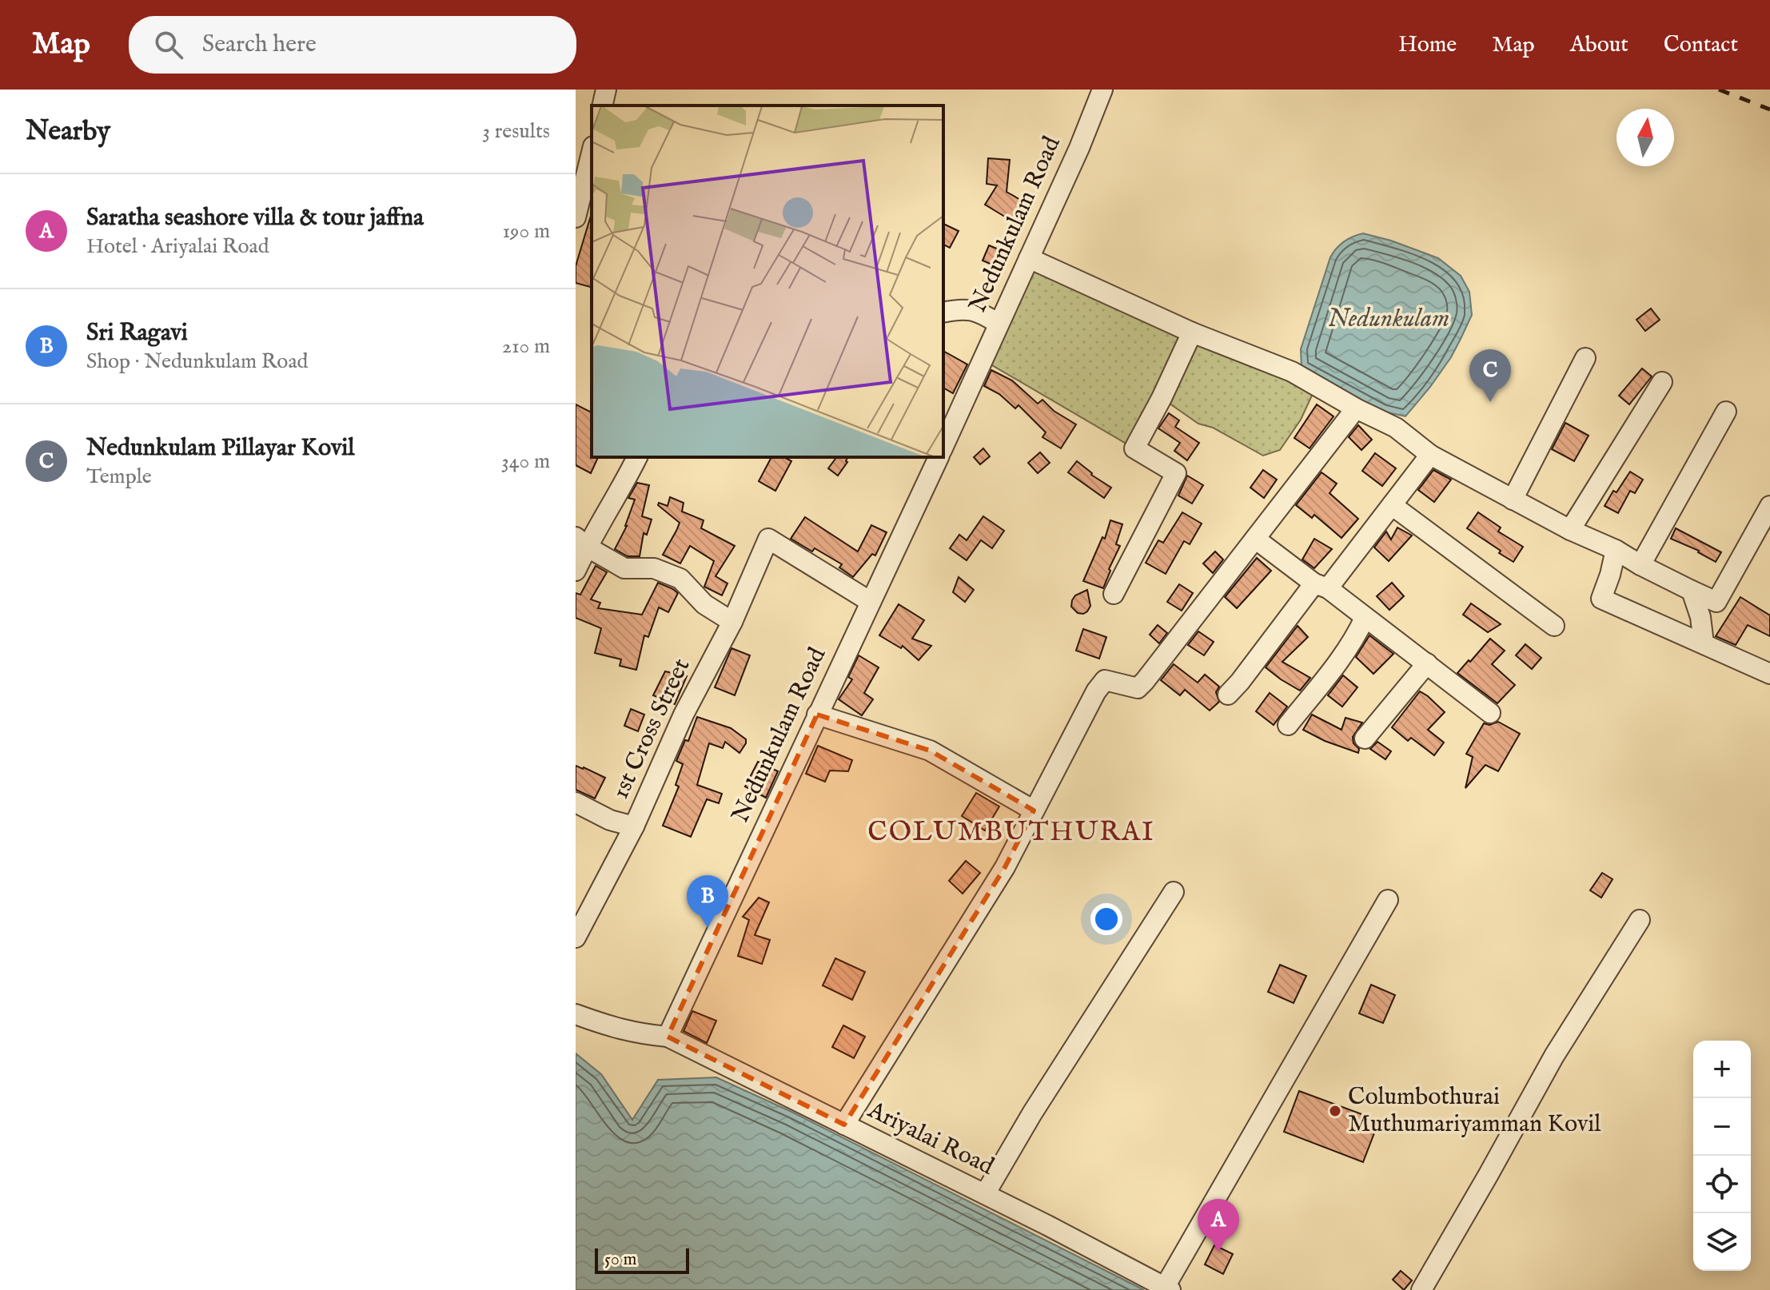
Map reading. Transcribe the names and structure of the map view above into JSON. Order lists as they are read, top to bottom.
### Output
{
  "streets": {
    "street": ["Nedunkulam Road", "1st Cross Street", "Ariyalai Road"]
  },
  "crossings": [
    ["Nedunkulam Road", "1st Cross Street"],
    ["Nedunkulam Road", "Ariyalai Road"]
  ],
  "districts": ["COLUMBUTHURAI"],
  "water": ["Nedunkulam"],
  "places": ["Columbothurai Muthumariyamman Kovil"],
  "scale_bar": "50 m",
  "north": "top",
  "page": {
    "header": "Map",
    "search": "Search here",
    "nav": [
      "Home",
      "Map",
      "About",
      "Contact"
    ],
    "heading": ["Nearby", "3 results"],
    "list": [
      {
        "mark": "A",
        "name": "Saratha seashore villa & tour jaffna",
        "note": "Hotel · Ariyalai Road",
        "value": "190 m"
      },
      {
        "mark": "B",
        "name": "Sri Ragavi",
        "note": "Shop · Nedunkulam Road",
        "value": "210 m"
      },
      {
        "mark": "C",
        "name": "Nedunkulam Pillayar Kovil",
        "note": "Temple",
        "value": "340 m"
      }
    ],
    "pins": ["C", "B", "A"],
    "map_buttons": ["+", "−"],
    "scale": "50 m"
  }
}
